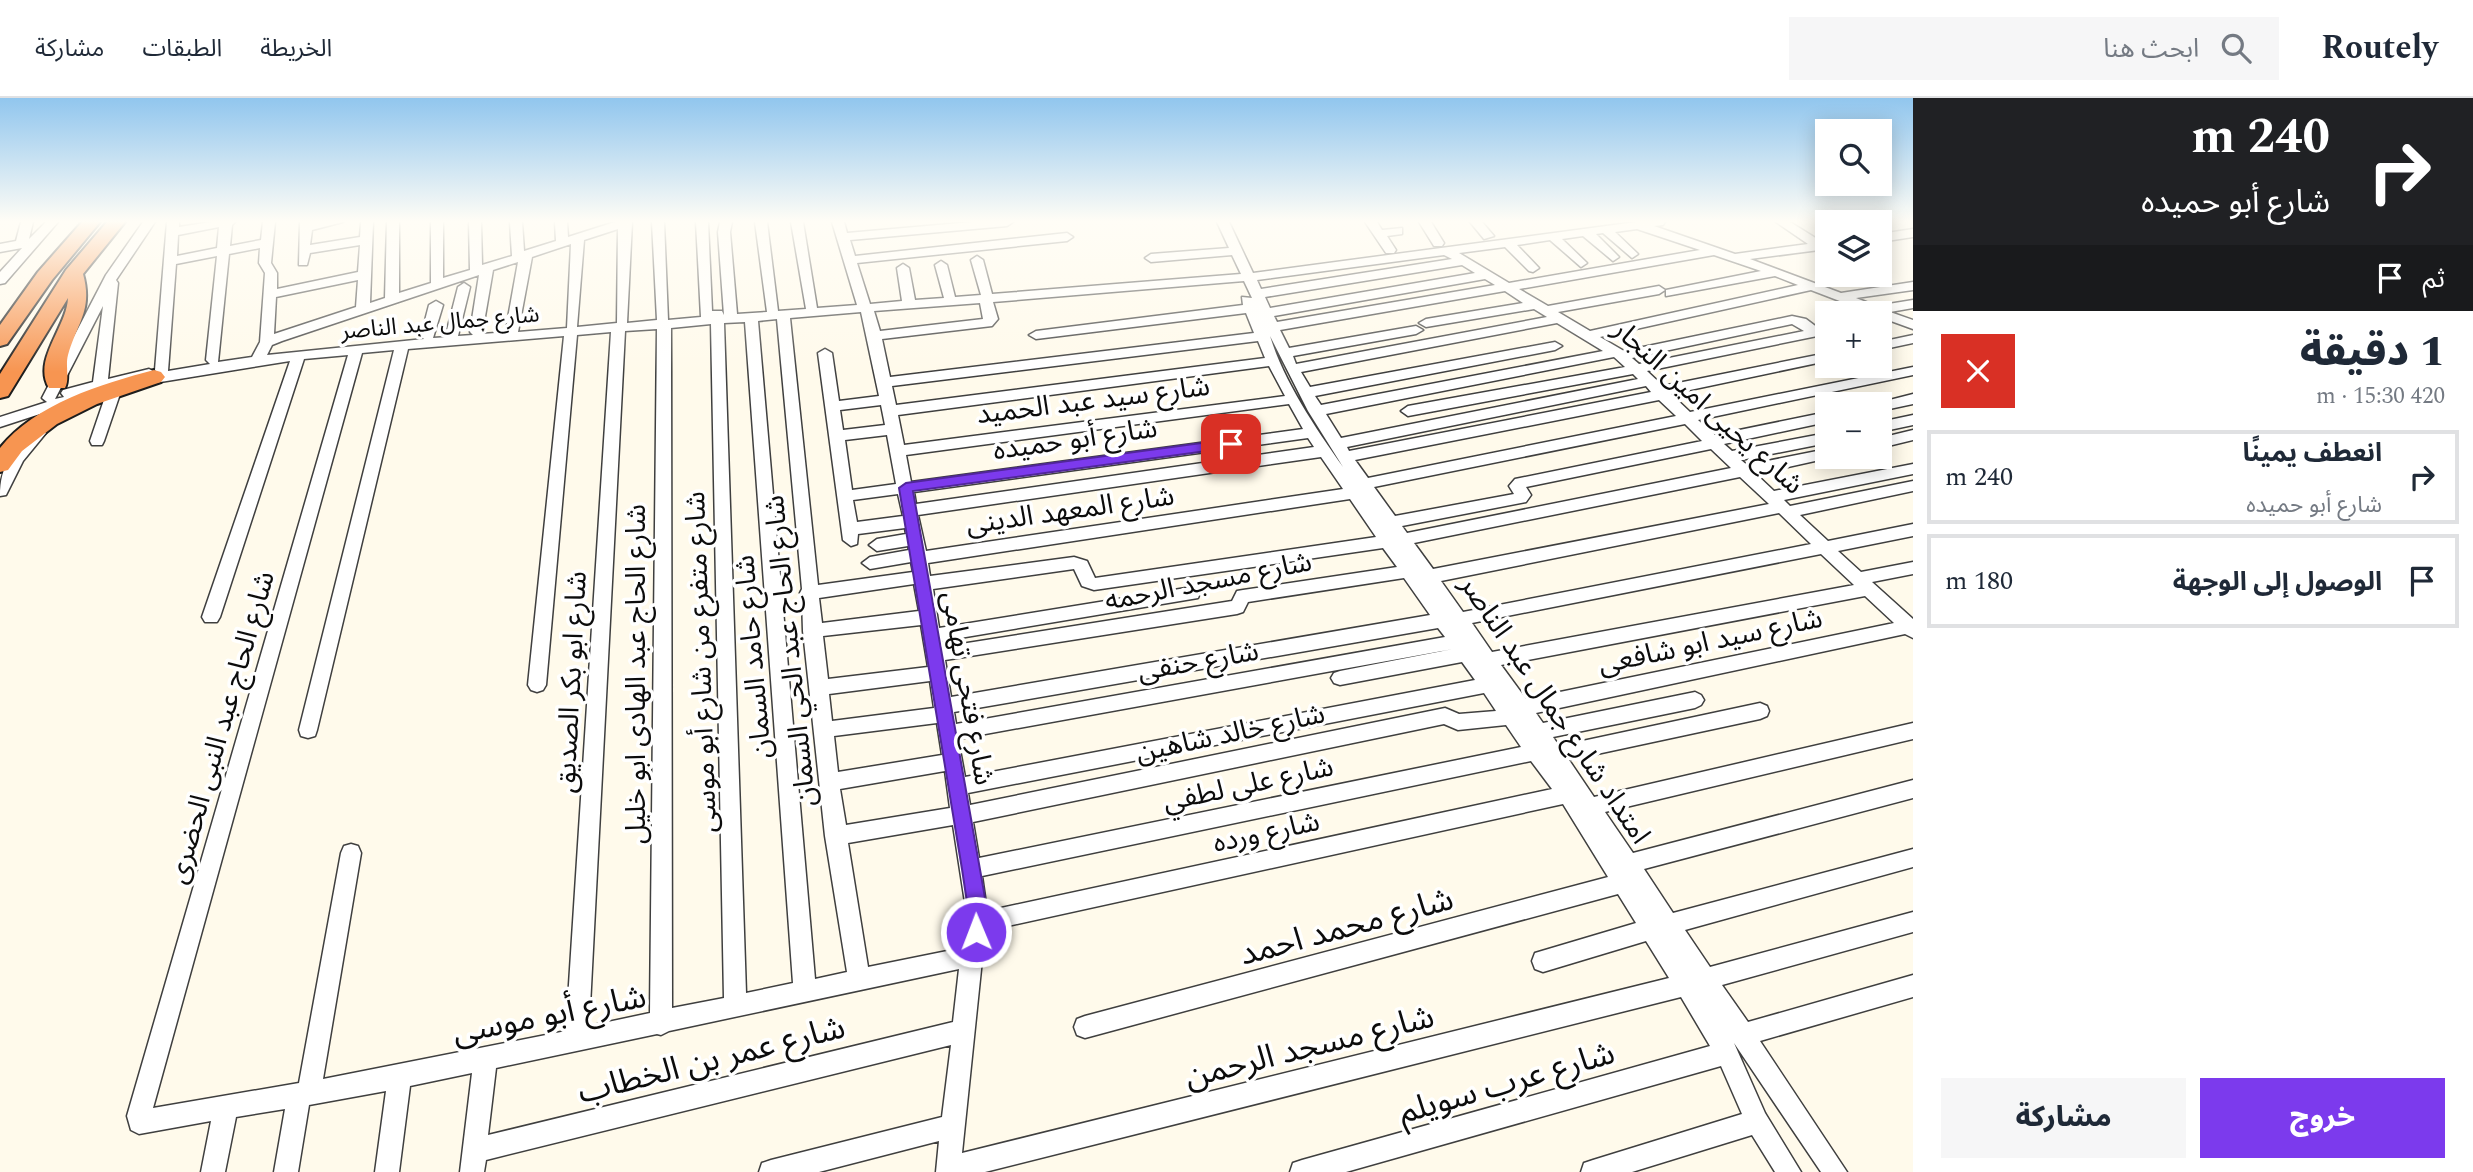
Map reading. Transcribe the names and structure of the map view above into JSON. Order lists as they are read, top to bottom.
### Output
{
  "streets": {
    "street": [
      "شارع جمال عبد الناصر",
      "شارع سيد عبد الحميد",
      "شارع يحيى امين النجار",
      "شارع أبو حميده",
      "شارع المعهد الدينى",
      "شارع مسجد الرحمه",
      "شارع سيد ابو شافعى",
      "شارع الحاج عبد الحي السمان",
      "شارع حامد السمان",
      "شارع حنفى",
      "شارع متفرع من شارع أبو موسى",
      "شارع الحاج عبد الهادى ابو خليل",
      "شارع ابو بكر الصديق",
      "شارع فتحى تهامى",
      "امتداد شارع جمال عبد الناصر",
      "شارع الحاج عبد النبى الحضرى",
      "شارع خالد شاهين",
      "شارع على لطفي",
      "شارع ورده",
      "شارع محمد احمد",
      "شارع أبو موسى",
      "شارع مسجد الرحمن",
      "شارع عمر بن الخطاب",
      "شارع عرب سويلم"
    ]
  },
  "crossings": [
    ["شارع جمال عبد الناصر", "شارع الحاج عبد الحي السمان"],
    ["شارع جمال عبد الناصر", "شارع حامد السمان"],
    ["شارع جمال عبد الناصر", "شارع متفرع من شارع أبو موسى"],
    ["شارع جمال عبد الناصر", "شارع الحاج عبد الهادى ابو خليل"],
    ["شارع جمال عبد الناصر", "شارع ابو بكر الصديق"],
    ["شارع جمال عبد الناصر", "شارع فتحى تهامى"],
    ["شارع جمال عبد الناصر", "امتداد شارع جمال عبد الناصر"],
    ["شارع جمال عبد الناصر", "شارع الحاج عبد النبى الحضرى"],
    ["شارع سيد عبد الحميد", "شارع فتحى تهامى"],
    ["شارع سيد عبد الحميد", "امتداد شارع جمال عبد الناصر"],
    ["شارع يحيى امين النجار", "شارع المعهد الدينى"],
    ["شارع يحيى امين النجار", "شارع سيد ابو شافعى"],
    ["شارع أبو حميده", "شارع فتحى تهامى"],
    ["شارع أبو حميده", "امتداد شارع جمال عبد الناصر"],
    ["شارع المعهد الدينى", "شارع فتحى تهامى"],
    ["شارع المعهد الدينى", "امتداد شارع جمال عبد الناصر"],
    ["شارع مسجد الرحمه", "شارع فتحى تهامى"],
    ["شارع مسجد الرحمه", "امتداد شارع جمال عبد الناصر"],
    ["شارع سيد ابو شافعى", "امتداد شارع جمال عبد الناصر"],
    ["شارع سيد ابو شافعى", "شارع خالد شاهين"],
    ["شارع الحاج عبد الحي السمان", "شارع خالد شاهين"],
    ["شارع الحاج عبد الحي السمان", "شارع أبو موسى"],
    ["شارع حامد السمان", "شارع أبو موسى"],
    ["شارع حنفى", "شارع فتحى تهامى"],
    ["شارع حنفى", "امتداد شارع جمال عبد الناصر"],
    ["شارع متفرع من شارع أبو موسى", "شارع أبو موسى"],
    ["شارع الحاج عبد الهادى ابو خليل", "شارع أبو موسى"],
    ["شارع ابو بكر الصديق", "شارع أبو موسى"],
    ["شارع فتحى تهامى", "شارع خالد شاهين"],
    ["شارع فتحى تهامى", "شارع على لطفي"],
    ["شارع فتحى تهامى", "شارع ورده"],
    ["شارع فتحى تهامى", "شارع أبو موسى"],
    ["شارع فتحى تهامى", "شارع مسجد الرحمن"],
    ["شارع فتحى تهامى", "شارع عمر بن الخطاب"],
    ["امتداد شارع جمال عبد الناصر", "شارع خالد شاهين"],
    ["امتداد شارع جمال عبد الناصر", "شارع على لطفي"],
    ["امتداد شارع جمال عبد الناصر", "شارع ورده"],
    ["امتداد شارع جمال عبد الناصر", "شارع محمد احمد"],
    ["امتداد شارع جمال عبد الناصر", "شارع مسجد الرحمن"],
    ["امتداد شارع جمال عبد الناصر", "شارع عرب سويلم"],
    ["شارع الحاج عبد النبى الحضرى", "شارع أبو موسى"]
  ],
  "page": {
    "header": "Routely",
    "search": "ابحث هنا",
    "nav": ["الخريطة", "الطبقات", "مشاركة"],
    "turn": ["240 m", "شارع أبو حميده"],
    "map_buttons": ["+", "−"],
    "then": "ثم",
    "heading": ["1 دقيقة", "420 m · 15:30"],
    "list": [
      {
        "name": "انعطف يمينًا",
        "note": "شارع أبو حميده",
        "value": "240 m"
      },
      {
        "name": "الوصول إلى الوجهة",
        "value": "180 m"
      }
    ],
    "buttons": ["خروج", "مشاركة"]
  }
}
